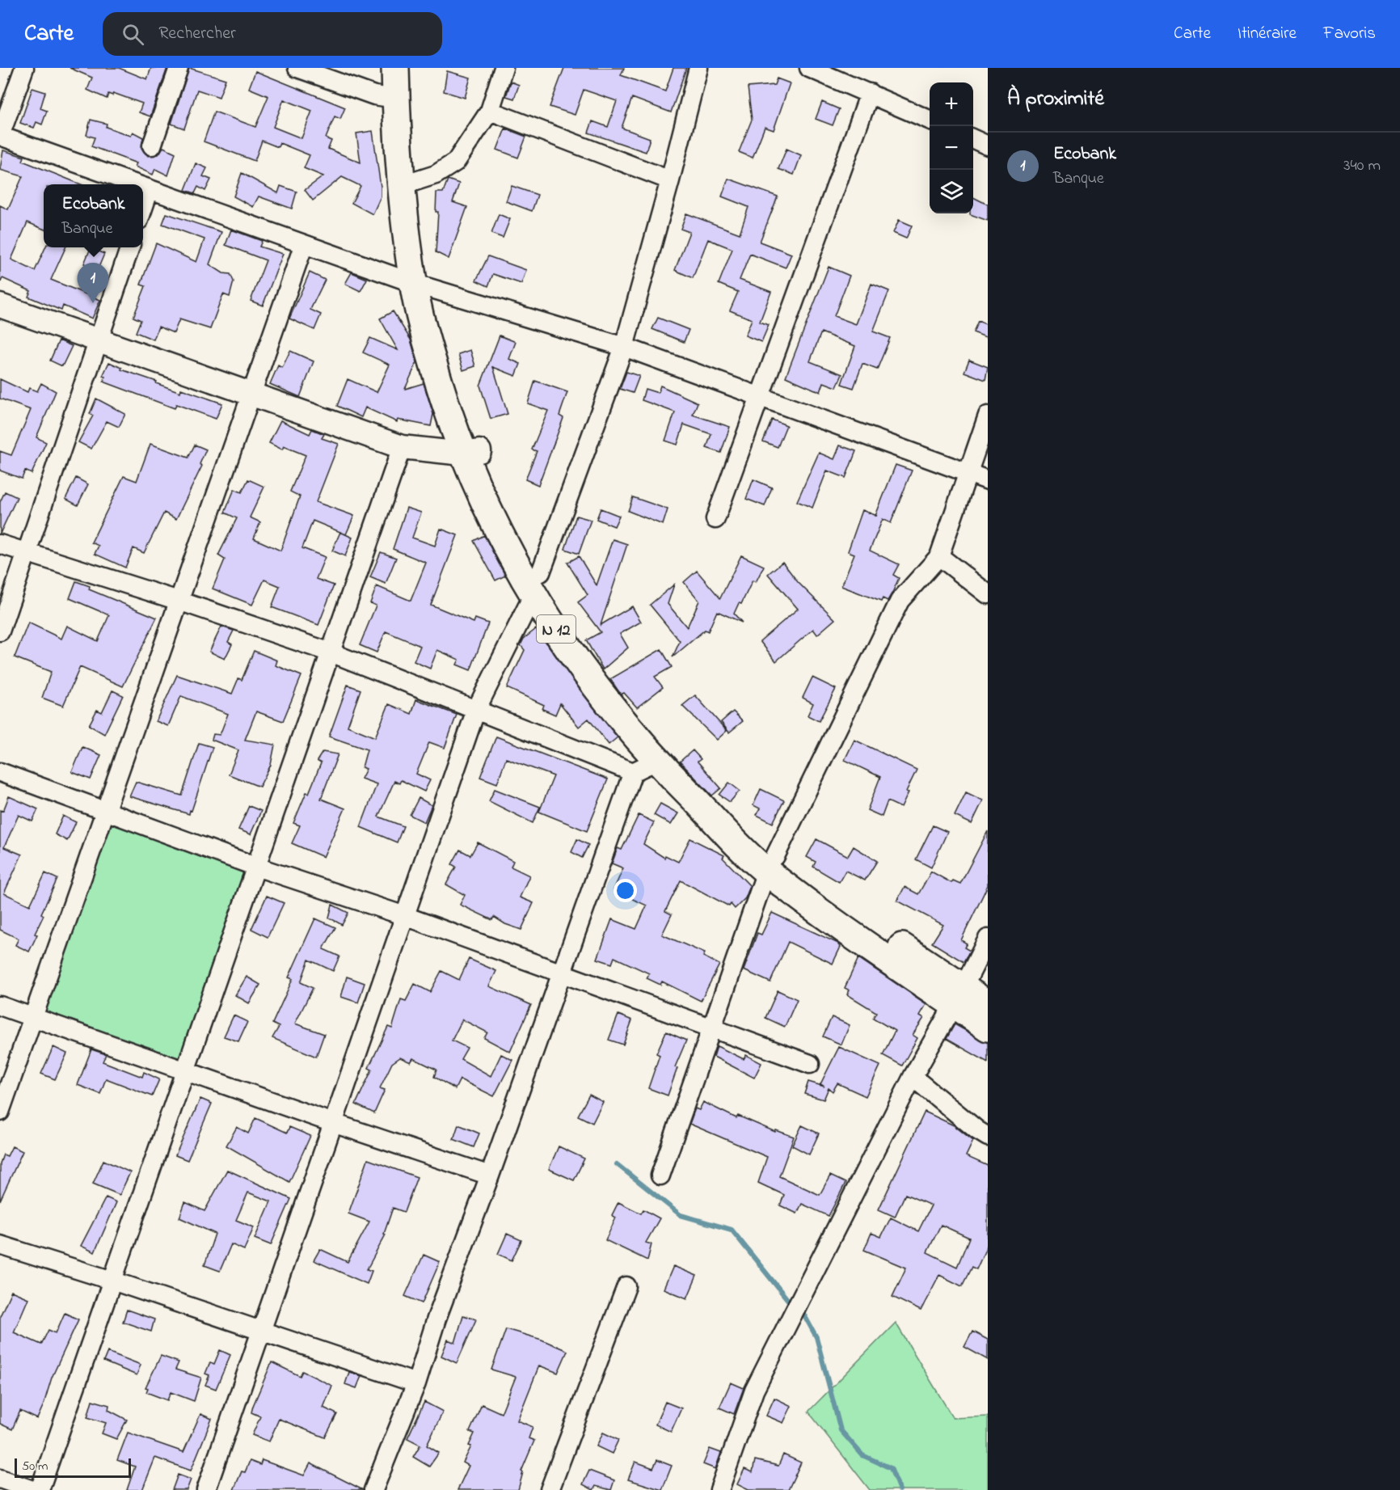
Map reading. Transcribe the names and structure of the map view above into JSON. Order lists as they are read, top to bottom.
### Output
{
  "streets": {
    "main road": ["N 12"]
  },
  "scale_bar": "50 m",
  "page": {
    "header": "Carte",
    "search": "Rechercher",
    "nav": ["Carte", "Itinéraire", "Favoris"],
    "heading": "À proximité",
    "map_buttons": ["+", "−"],
    "list": [
      {
        "mark": "1",
        "name": "Ecobank",
        "note": "Banque",
        "value": "340 m"
      }
    ],
    "popup": ["Ecobank", "Banque"],
    "pins": "1",
    "scale": "50 m"
  }
}
